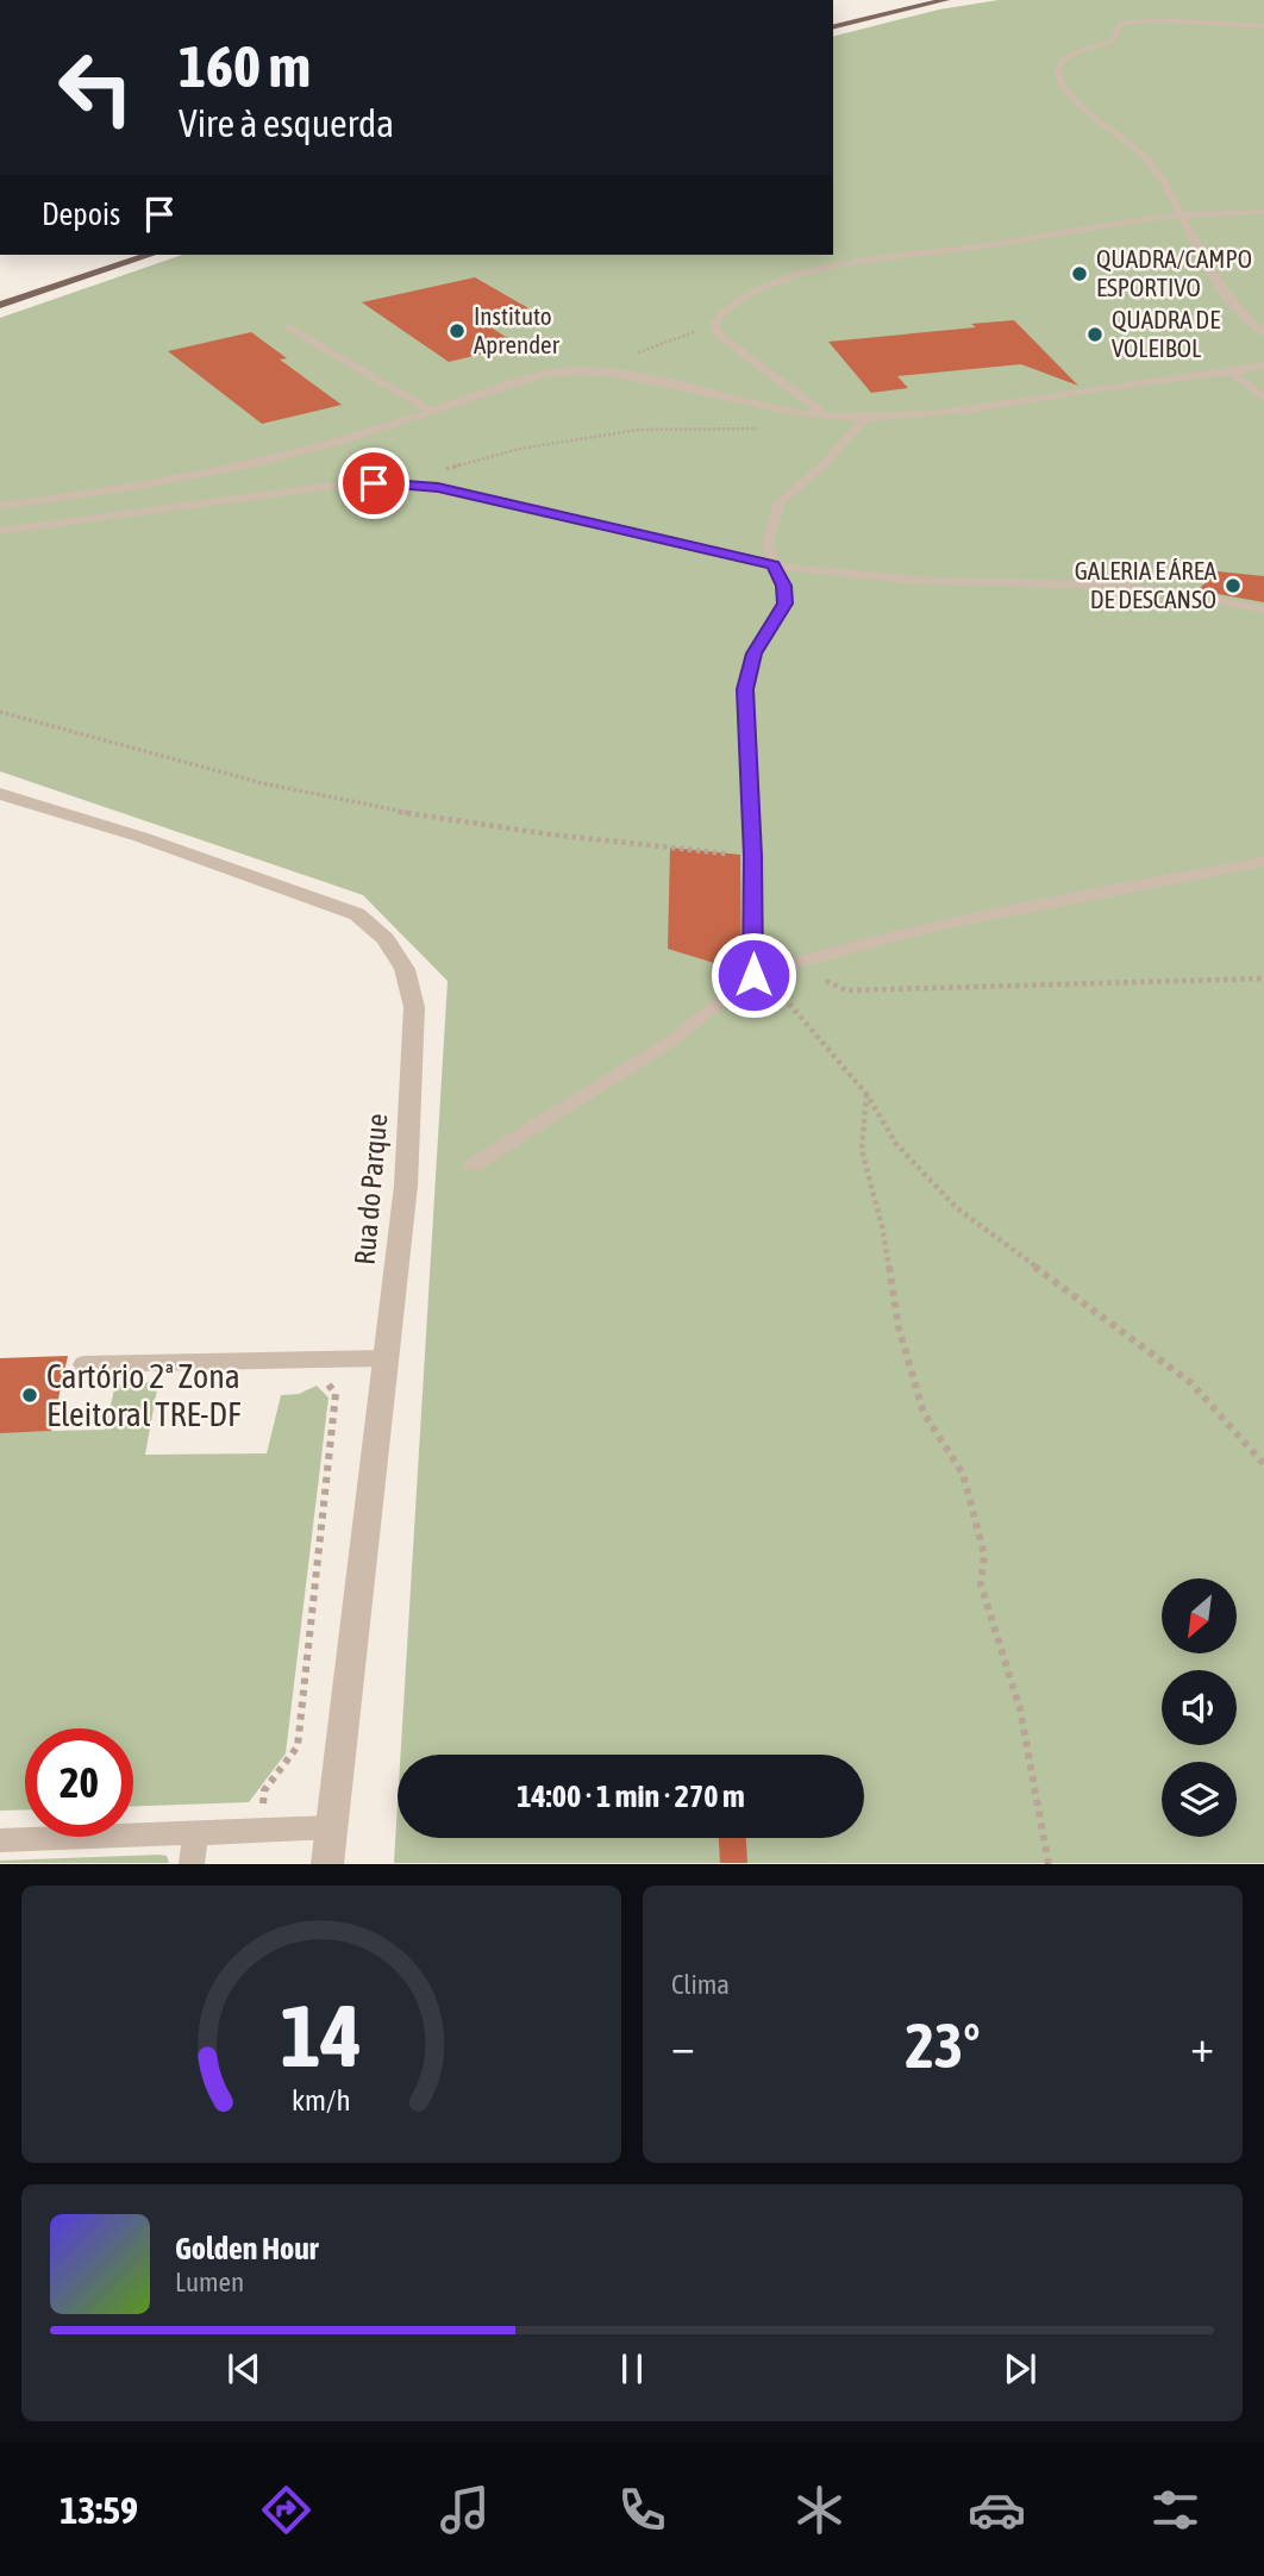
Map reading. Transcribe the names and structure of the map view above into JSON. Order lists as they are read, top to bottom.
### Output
{
  "streets": {
    "street": ["Rua do Parque"]
  },
  "places": [
    "QUADRA/CAMPO ESPORTIVO",
    "Instituto Aprender",
    "QUADRA DE VOLEIBOL",
    "GALERIA E ÁREA DE DESCANSO",
    "Cartório 2ª Zona Eleitoral TRE-DF"
  ],
  "north": "bottom left",
  "page": {
    "turn": ["160 m", "Vire à esquerda"],
    "then": "Depois",
    "limit": "20",
    "trip": "14:00 · 1 min · 270 m",
    "tile": "Clima",
    "heat": ["−", "23°", "+"],
    "song": ["Golden Hour", "Lumen"],
    "tabs": "13:59",
    "gauge": ["14", "km/h"]
  }
}
